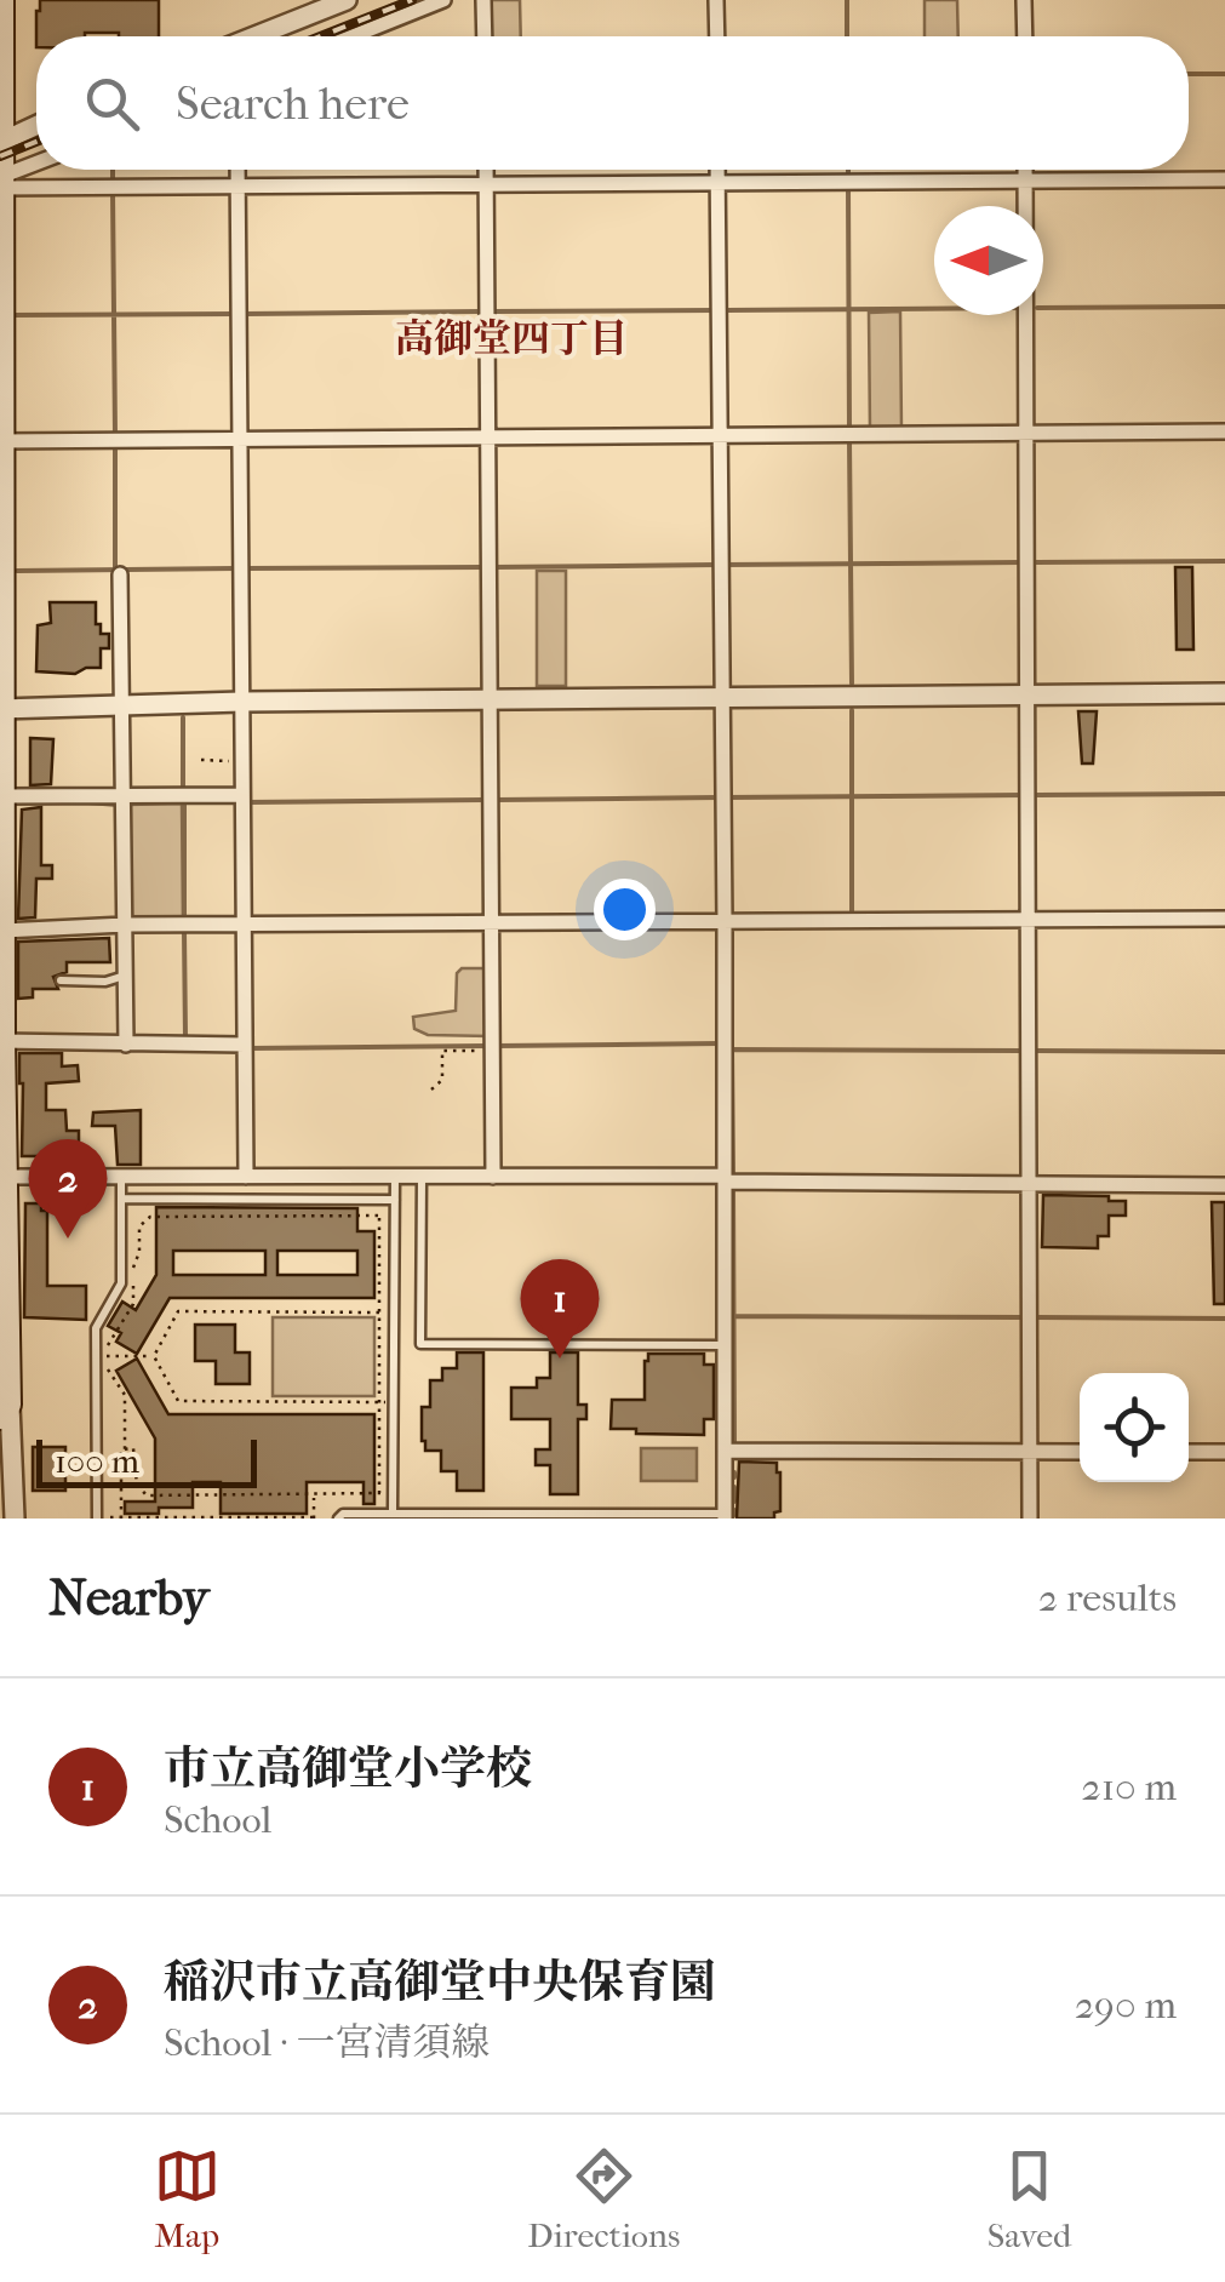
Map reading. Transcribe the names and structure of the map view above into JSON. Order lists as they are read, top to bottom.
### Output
{
  "districts": ["高御堂四丁目"],
  "scale_bar": "100 m",
  "north": "left",
  "page": {
    "search": "Search here",
    "pins": ["2", "1"],
    "scale": "100 m",
    "heading": ["Nearby", "2 results"],
    "list": [
      {
        "mark": "1",
        "name": "市立高御堂小学校",
        "note": "School",
        "value": "210 m"
      },
      {
        "mark": "2",
        "name": "稲沢市立高御堂中央保育園",
        "note": "School · 一宮清須線",
        "value": "290 m"
      }
    ],
    "nav": ["Map", "Directions", "Saved"]
  }
}
